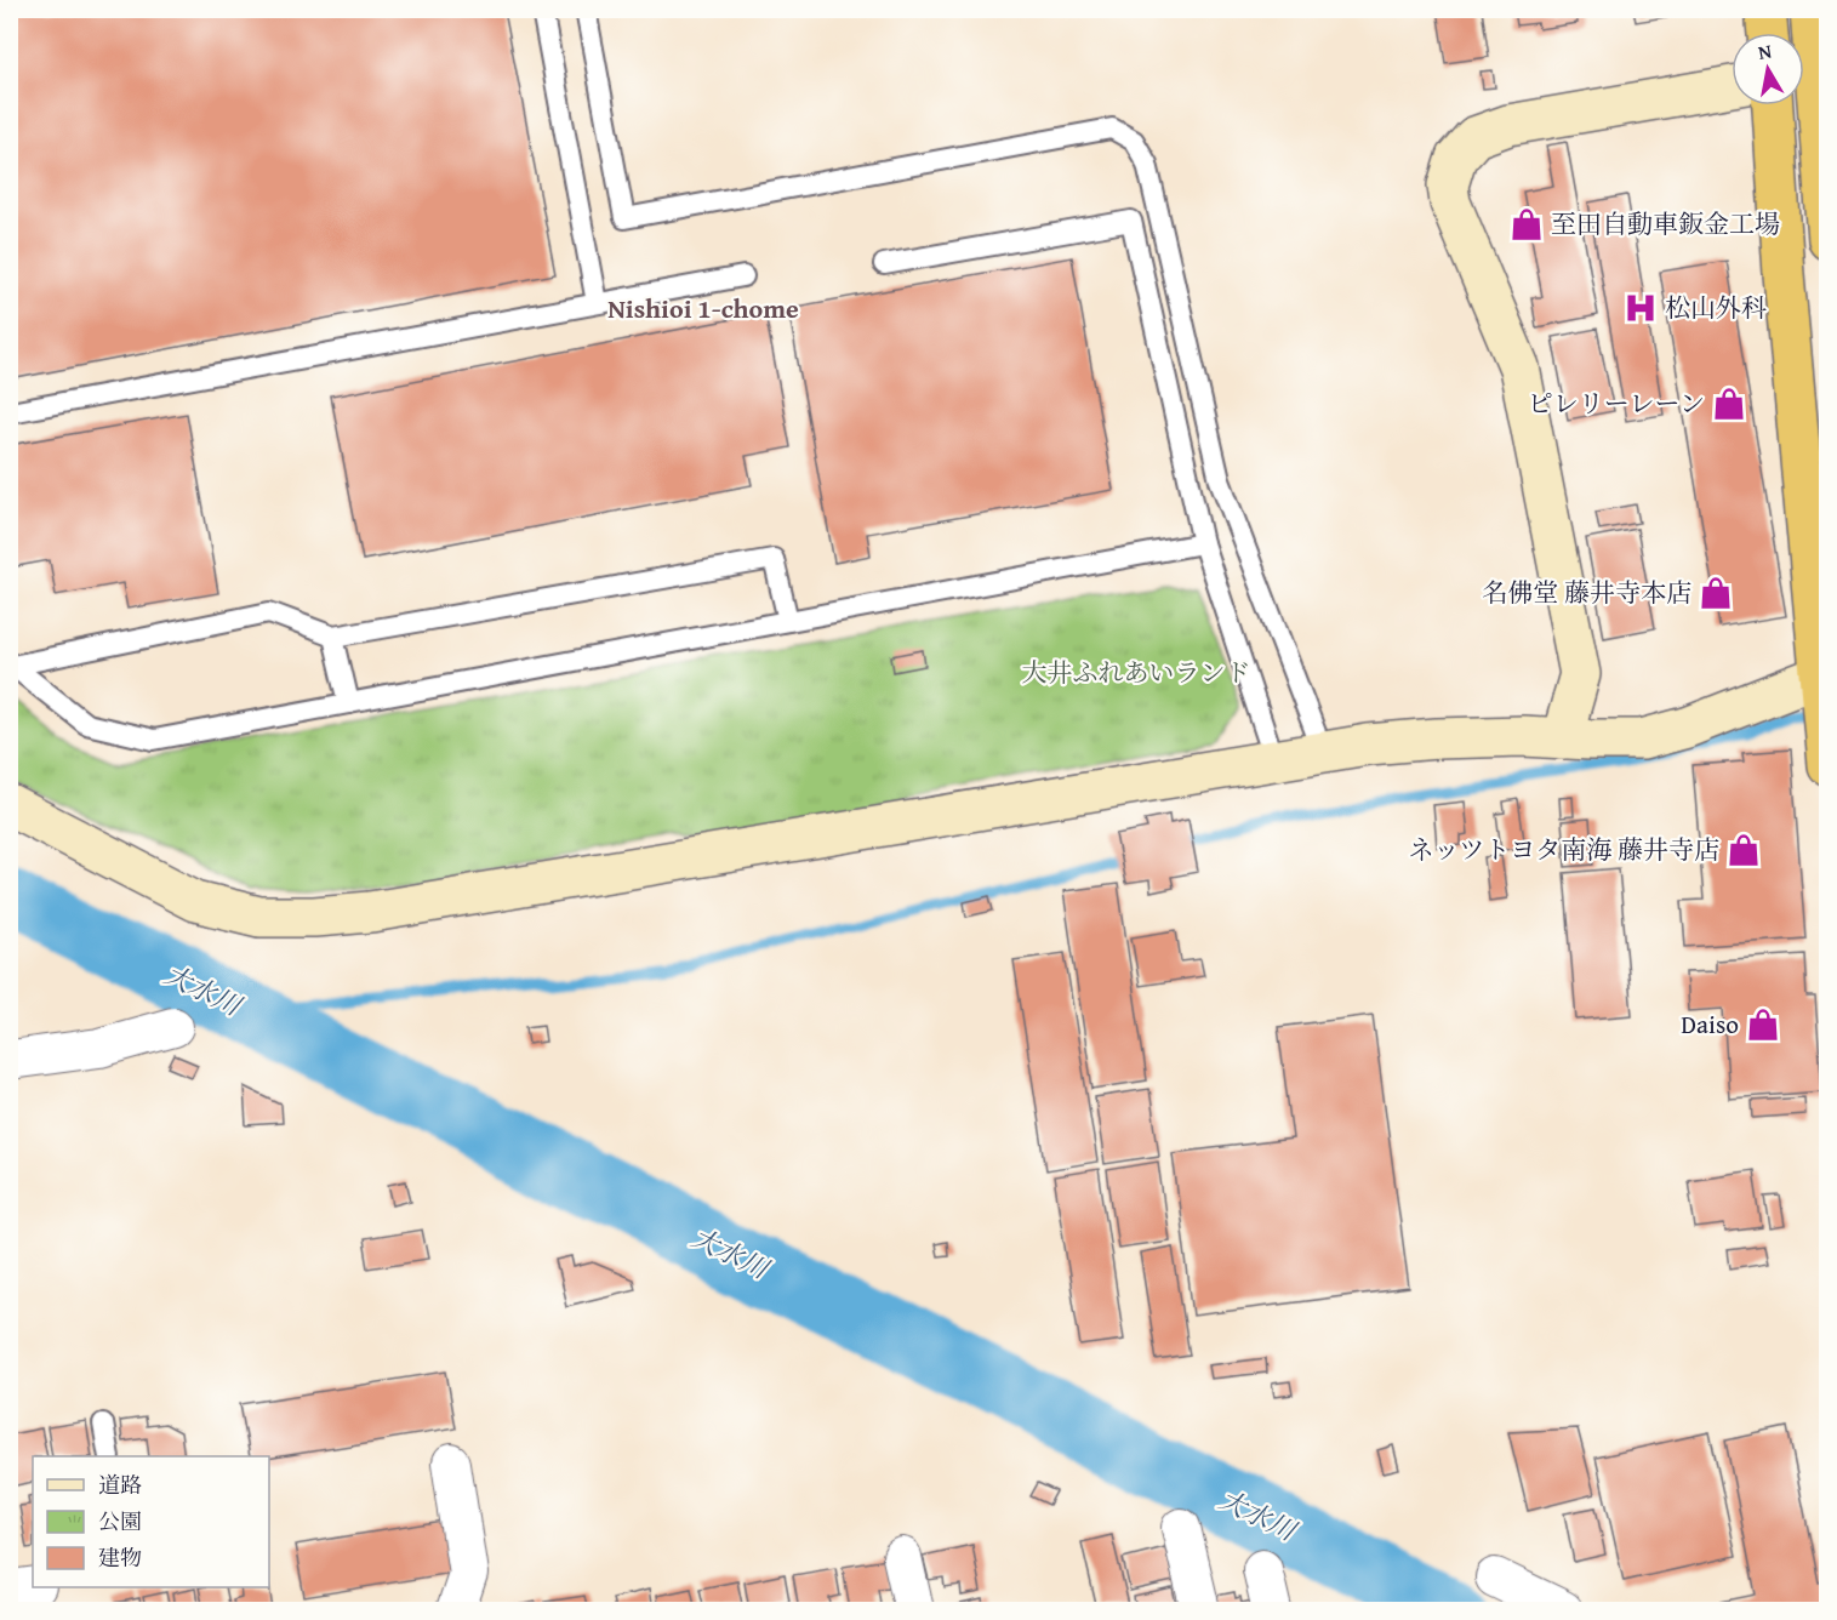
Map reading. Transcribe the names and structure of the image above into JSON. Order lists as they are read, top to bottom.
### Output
{
  "districts": ["Nishioi 1-chome"],
  "water": ["大水川"],
  "parks": ["大井ふれあいランド"],
  "places": {
    "shop": [
      "至田自動車鈑金工場",
      "ピレリーレーン",
      "名佛堂 藤井寺本店",
      "ネッツトヨタ南海 藤井寺店",
      "Daiso"
    ],
    "hospital": ["松山外科"]
  },
  "legend": ["道路", "公園", "建物"],
  "north": "top"
}
